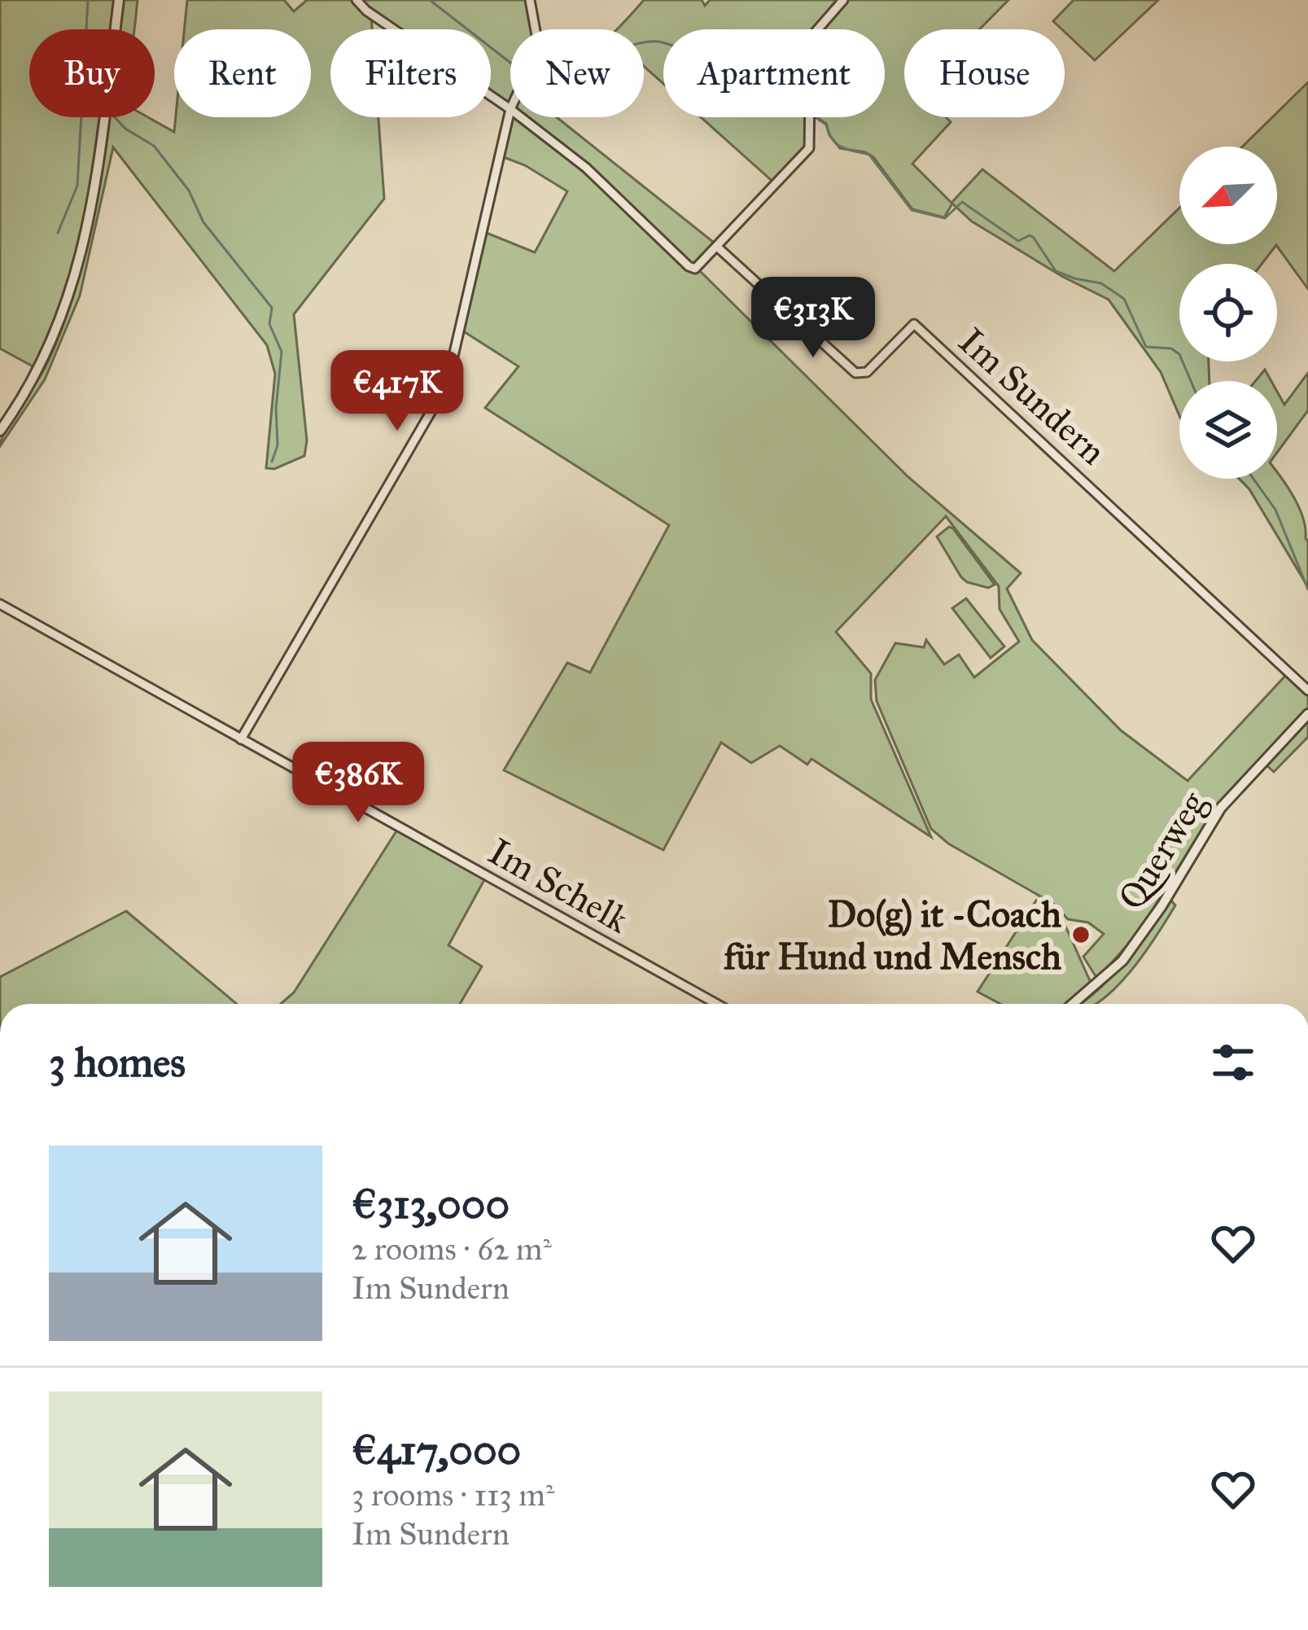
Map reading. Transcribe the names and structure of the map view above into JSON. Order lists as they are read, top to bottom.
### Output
{
  "streets": {
    "street": ["Im Sundern", "Querweg", "Im Schelk"]
  },
  "places": ["Do(g) it -Coach für Hund und Mensch"],
  "north": "bottom left",
  "page": {
    "chip": [
      "Buy",
      "Rent",
      "Filters",
      "New",
      "Apartment",
      "House"
    ],
    "price": ["€313K", "€417K", "€386K"],
    "heading": "3 homes",
    "list": [
      {
        "name": "€313,000",
        "note": "2 rooms · 62 m² · Im Sundern"
      },
      {
        "name": "€417,000",
        "note": "3 rooms · 113 m² · Im Sundern"
      }
    ]
  }
}
